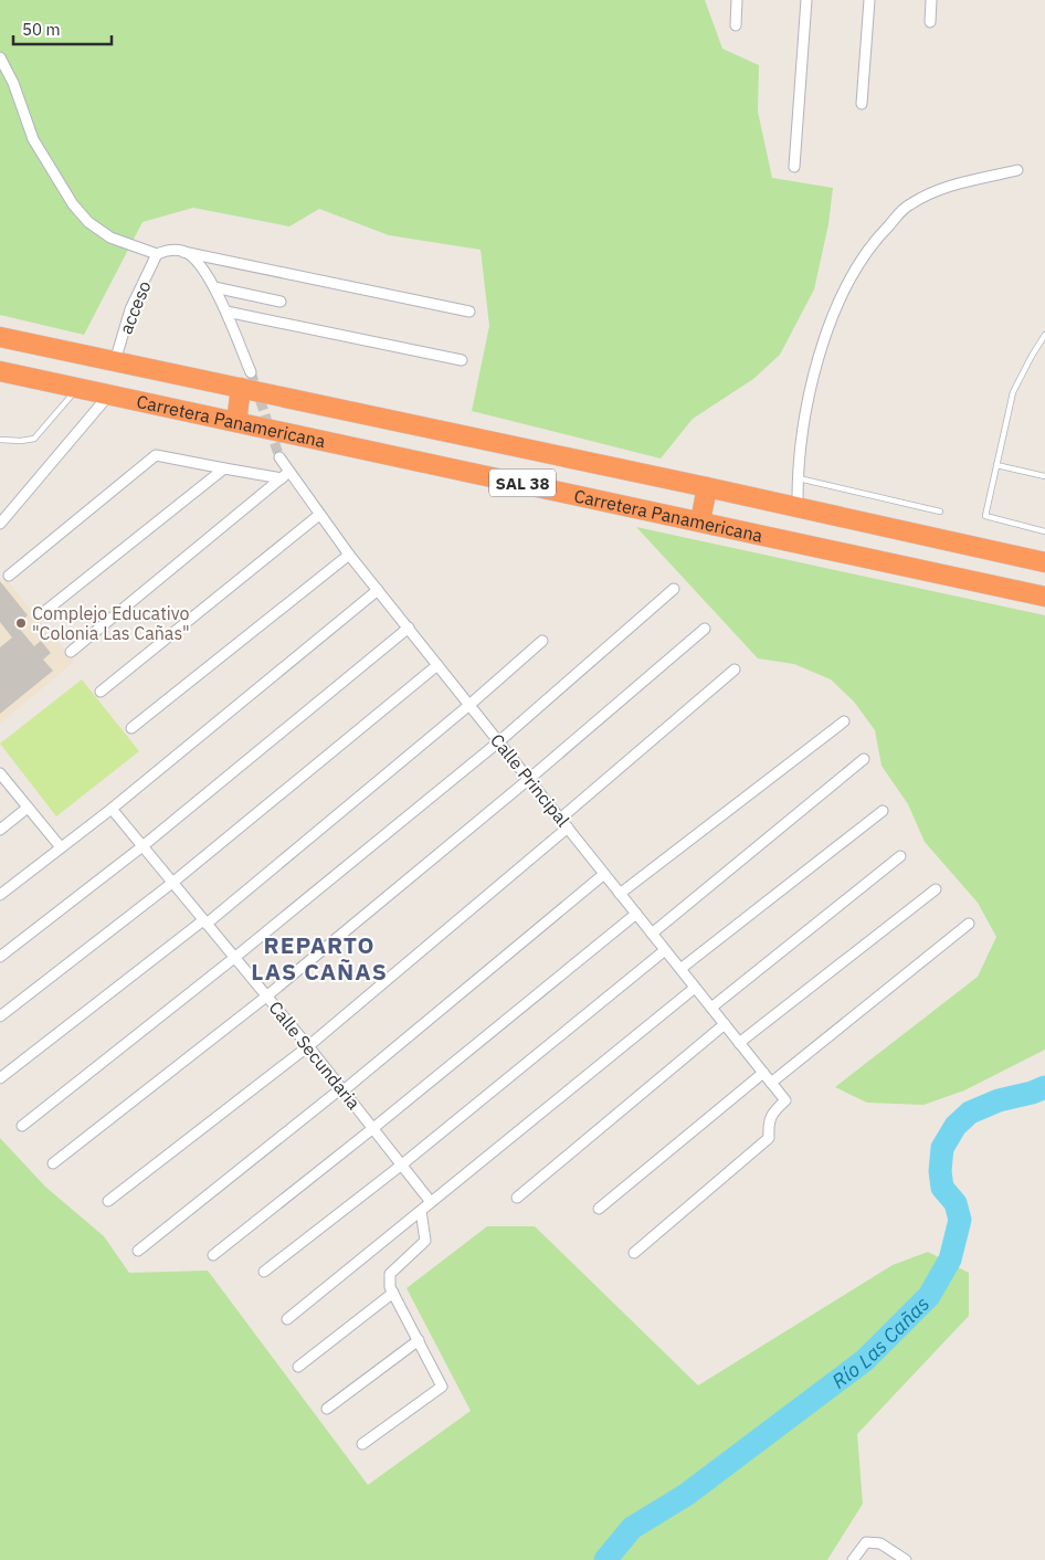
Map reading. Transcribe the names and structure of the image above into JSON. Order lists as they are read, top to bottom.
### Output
{
  "streets": {
    "highway": ["Carretera Panamericana", "SAL 38"],
    "street": ["acceso", "Calle Principal", "Calle Secundaria"]
  },
  "crossings": [
    ["acceso", "Carretera Panamericana"]
  ],
  "districts": ["REPARTO LAS CAÑAS"],
  "water": ["Río Las Cañas"],
  "places": ["Complejo Educativo \"Colonia Las Cañas\""],
  "scale_bar": "50 m"
}
